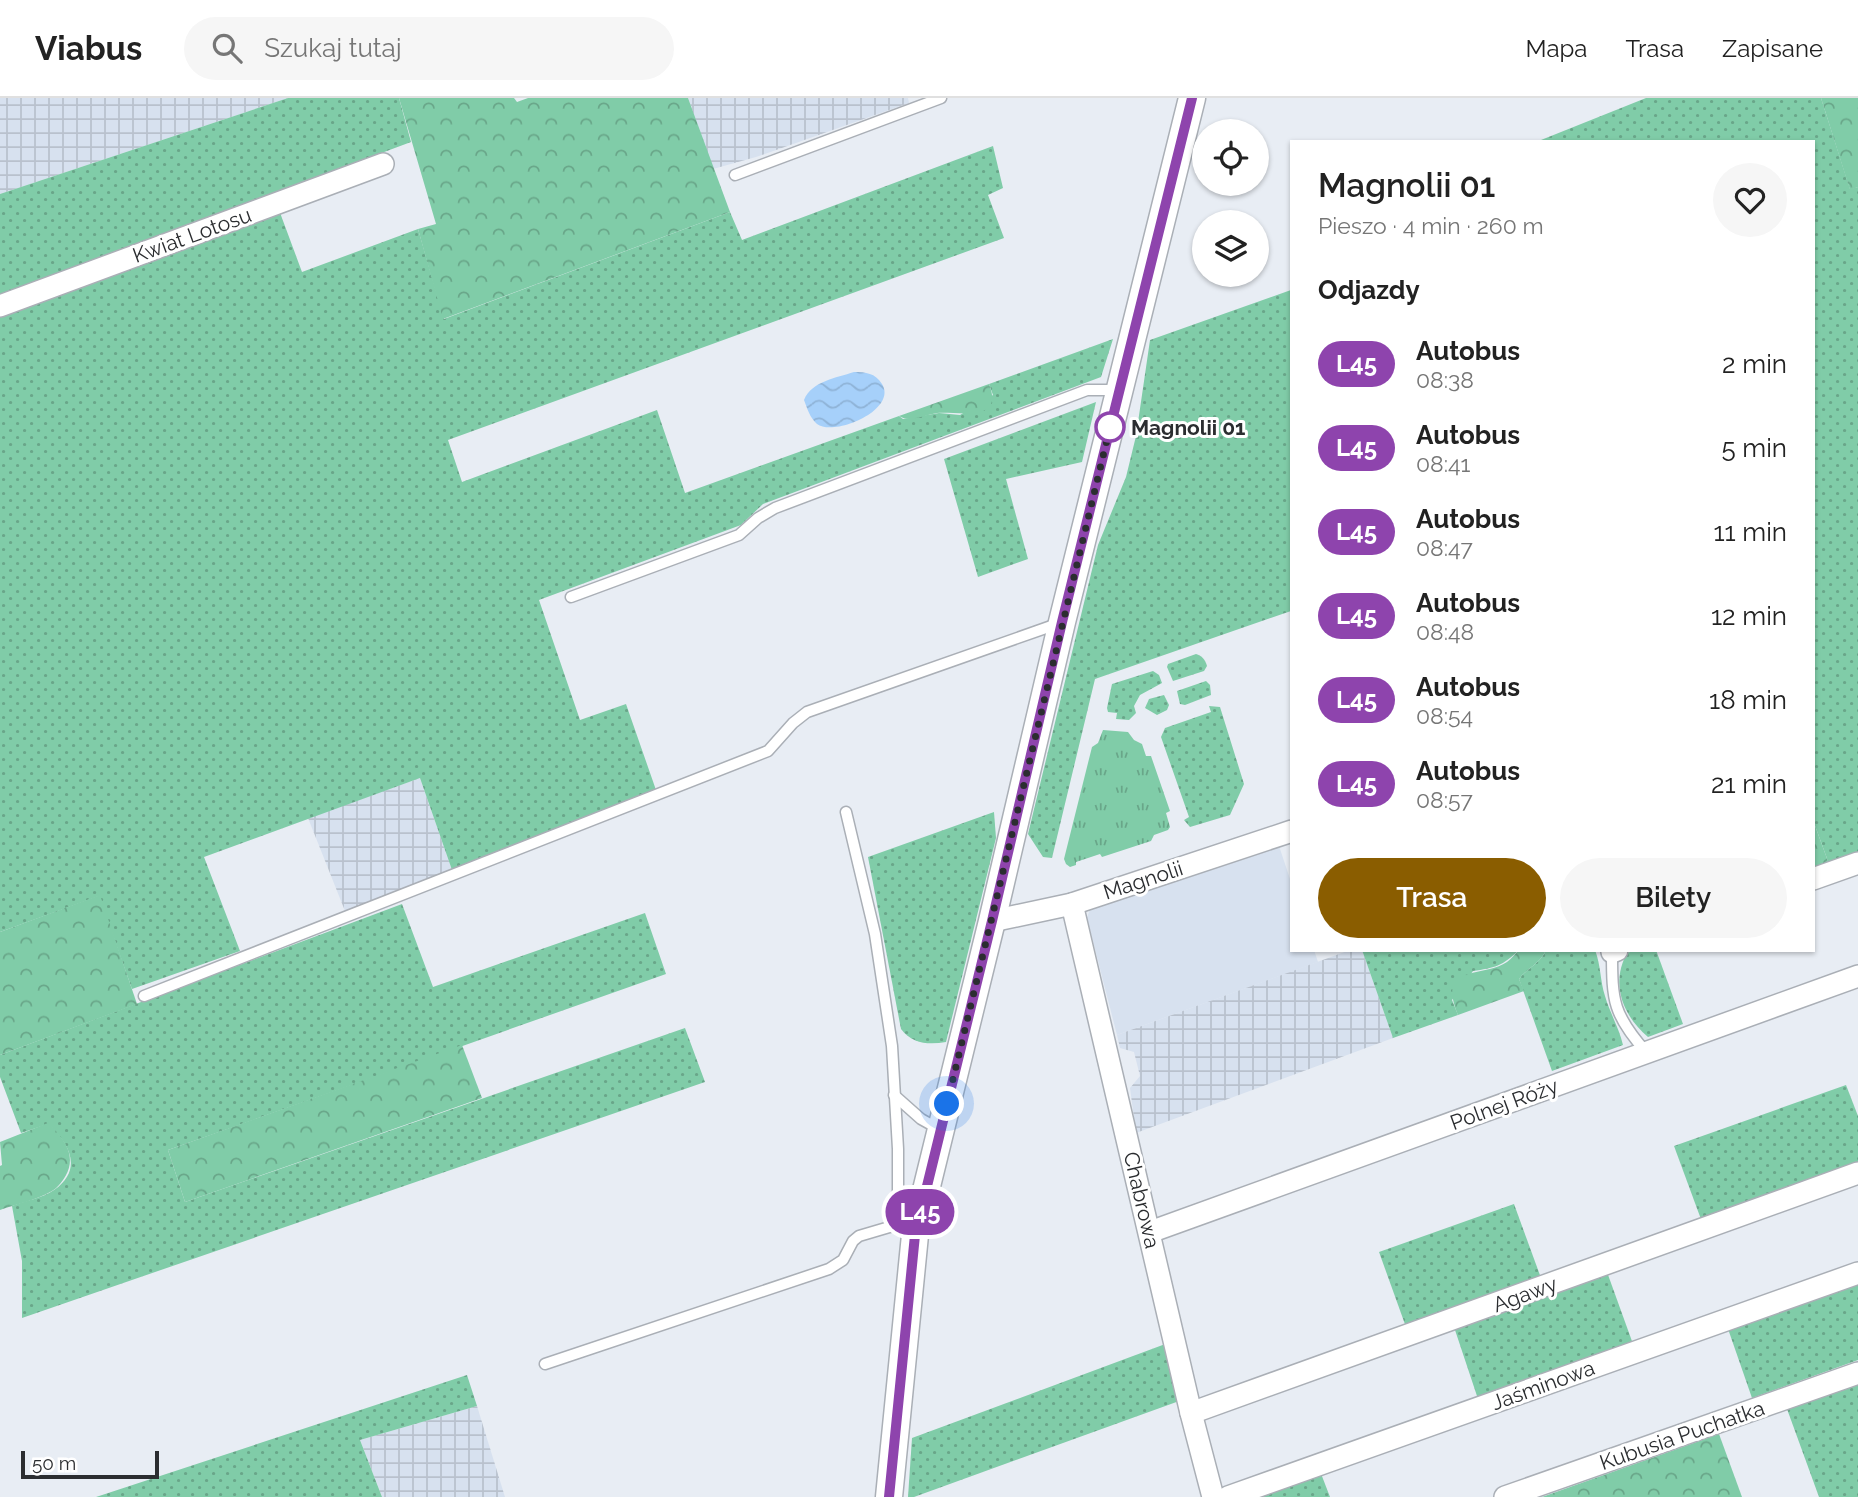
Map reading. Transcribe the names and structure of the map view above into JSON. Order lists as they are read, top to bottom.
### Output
{
  "streets": {
    "street": [
      "Kwiat Lotosu",
      "Magnolii",
      "Polnej Róży",
      "Chabrowa",
      "Agawy",
      "Jaśminowa",
      "Kubusia Puchatka"
    ]
  },
  "crossings": [
    ["Magnolii", "Chabrowa"],
    ["Polnej Róży", "Chabrowa"],
    ["Chabrowa", "Agawy"]
  ],
  "places": ["Magnolii 01"],
  "lines": ["bus line L45"],
  "scale_bar": "50 m",
  "page": {
    "header": "Viabus",
    "search": "Szukaj tutaj",
    "nav": ["Mapa", "Trasa", "Zapisane"],
    "on_map": "L45",
    "heading": [
      ["Magnolii 01", "Pieszo · 4 min · 260 m"],
      "Odjazdy"
    ],
    "list": [
      {
        "mark": "L45",
        "name": "Autobus",
        "note": "08:38",
        "value": "2 min"
      },
      {
        "mark": "L45",
        "name": "Autobus",
        "note": "08:41",
        "value": "5 min"
      },
      {
        "mark": "L45",
        "name": "Autobus",
        "note": "08:47",
        "value": "11 min"
      },
      {
        "mark": "L45",
        "name": "Autobus",
        "note": "08:48",
        "value": "12 min"
      },
      {
        "mark": "L45",
        "name": "Autobus",
        "note": "08:54",
        "value": "18 min"
      },
      {
        "mark": "L45",
        "name": "Autobus",
        "note": "08:57",
        "value": "21 min"
      }
    ],
    "buttons": ["Trasa", "Bilety"],
    "scale": "50 m"
  }
}
